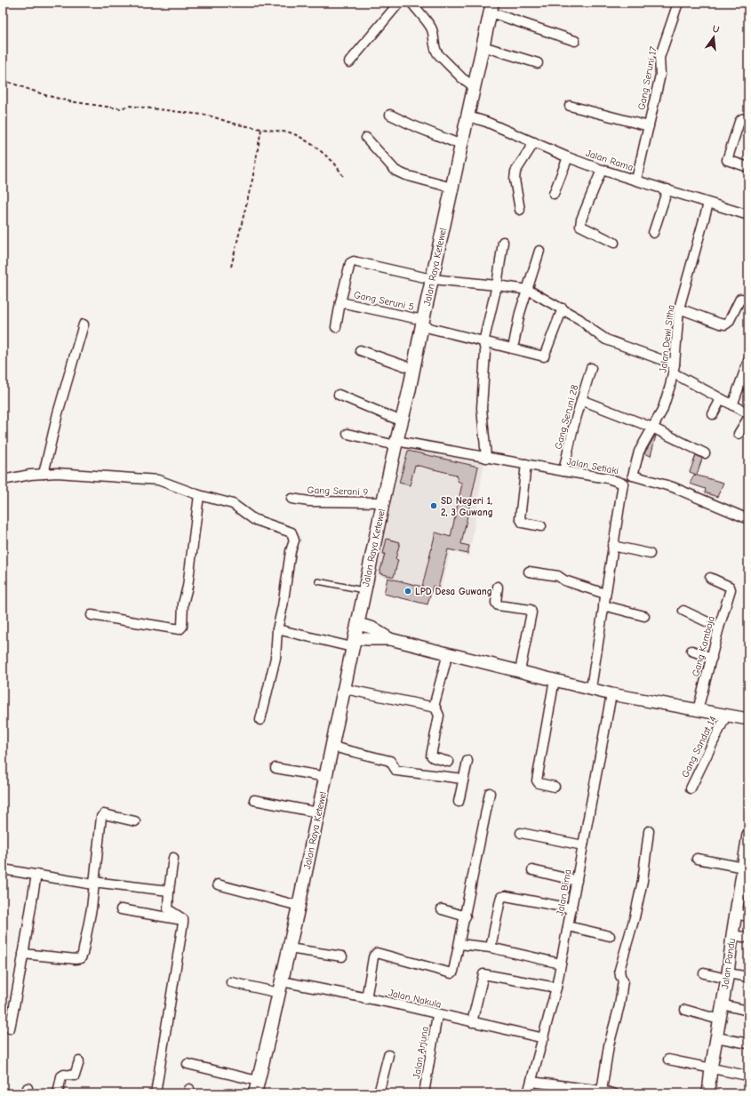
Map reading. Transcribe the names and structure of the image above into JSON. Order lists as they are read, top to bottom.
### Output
{
  "streets": {
    "main road": ["Jalan Raya Ketewel"],
    "street": [
      "Gang Seruni 17",
      "Jalan Rama",
      "Gang Seruni 5",
      "Jalan Dewi Sitha",
      "Gang Seruni 28",
      "Jalan Setiaki",
      "Gang Serani 9",
      "Gang Kamboja",
      "Gang Sandat 14",
      "Jalan Bima",
      "Jalan Pandu",
      "Jalan Nakula",
      "Jalan Arjuna"
    ]
  },
  "crossings": [
    ["Gang Seruni 17", "Jalan Rama"],
    ["Jalan Rama", "Jalan Raya Ketewel"],
    ["Jalan Rama", "Jalan Dewi Sitha"],
    ["Jalan Raya Ketewel", "Gang Seruni 5"],
    ["Jalan Raya Ketewel", "Jalan Setiaki"],
    ["Jalan Raya Ketewel", "Gang Serani 9"],
    ["Jalan Raya Ketewel", "Jalan Nakula"],
    ["Gang Seruni 28", "Jalan Setiaki"],
    ["Jalan Bima", "Jalan Nakula"],
    ["Jalan Nakula", "Jalan Arjuna"]
  ],
  "places": ["SD Negeri 1, 2, 3 Guwang", "LPD Desa Guwang"],
  "north": "top"
}
